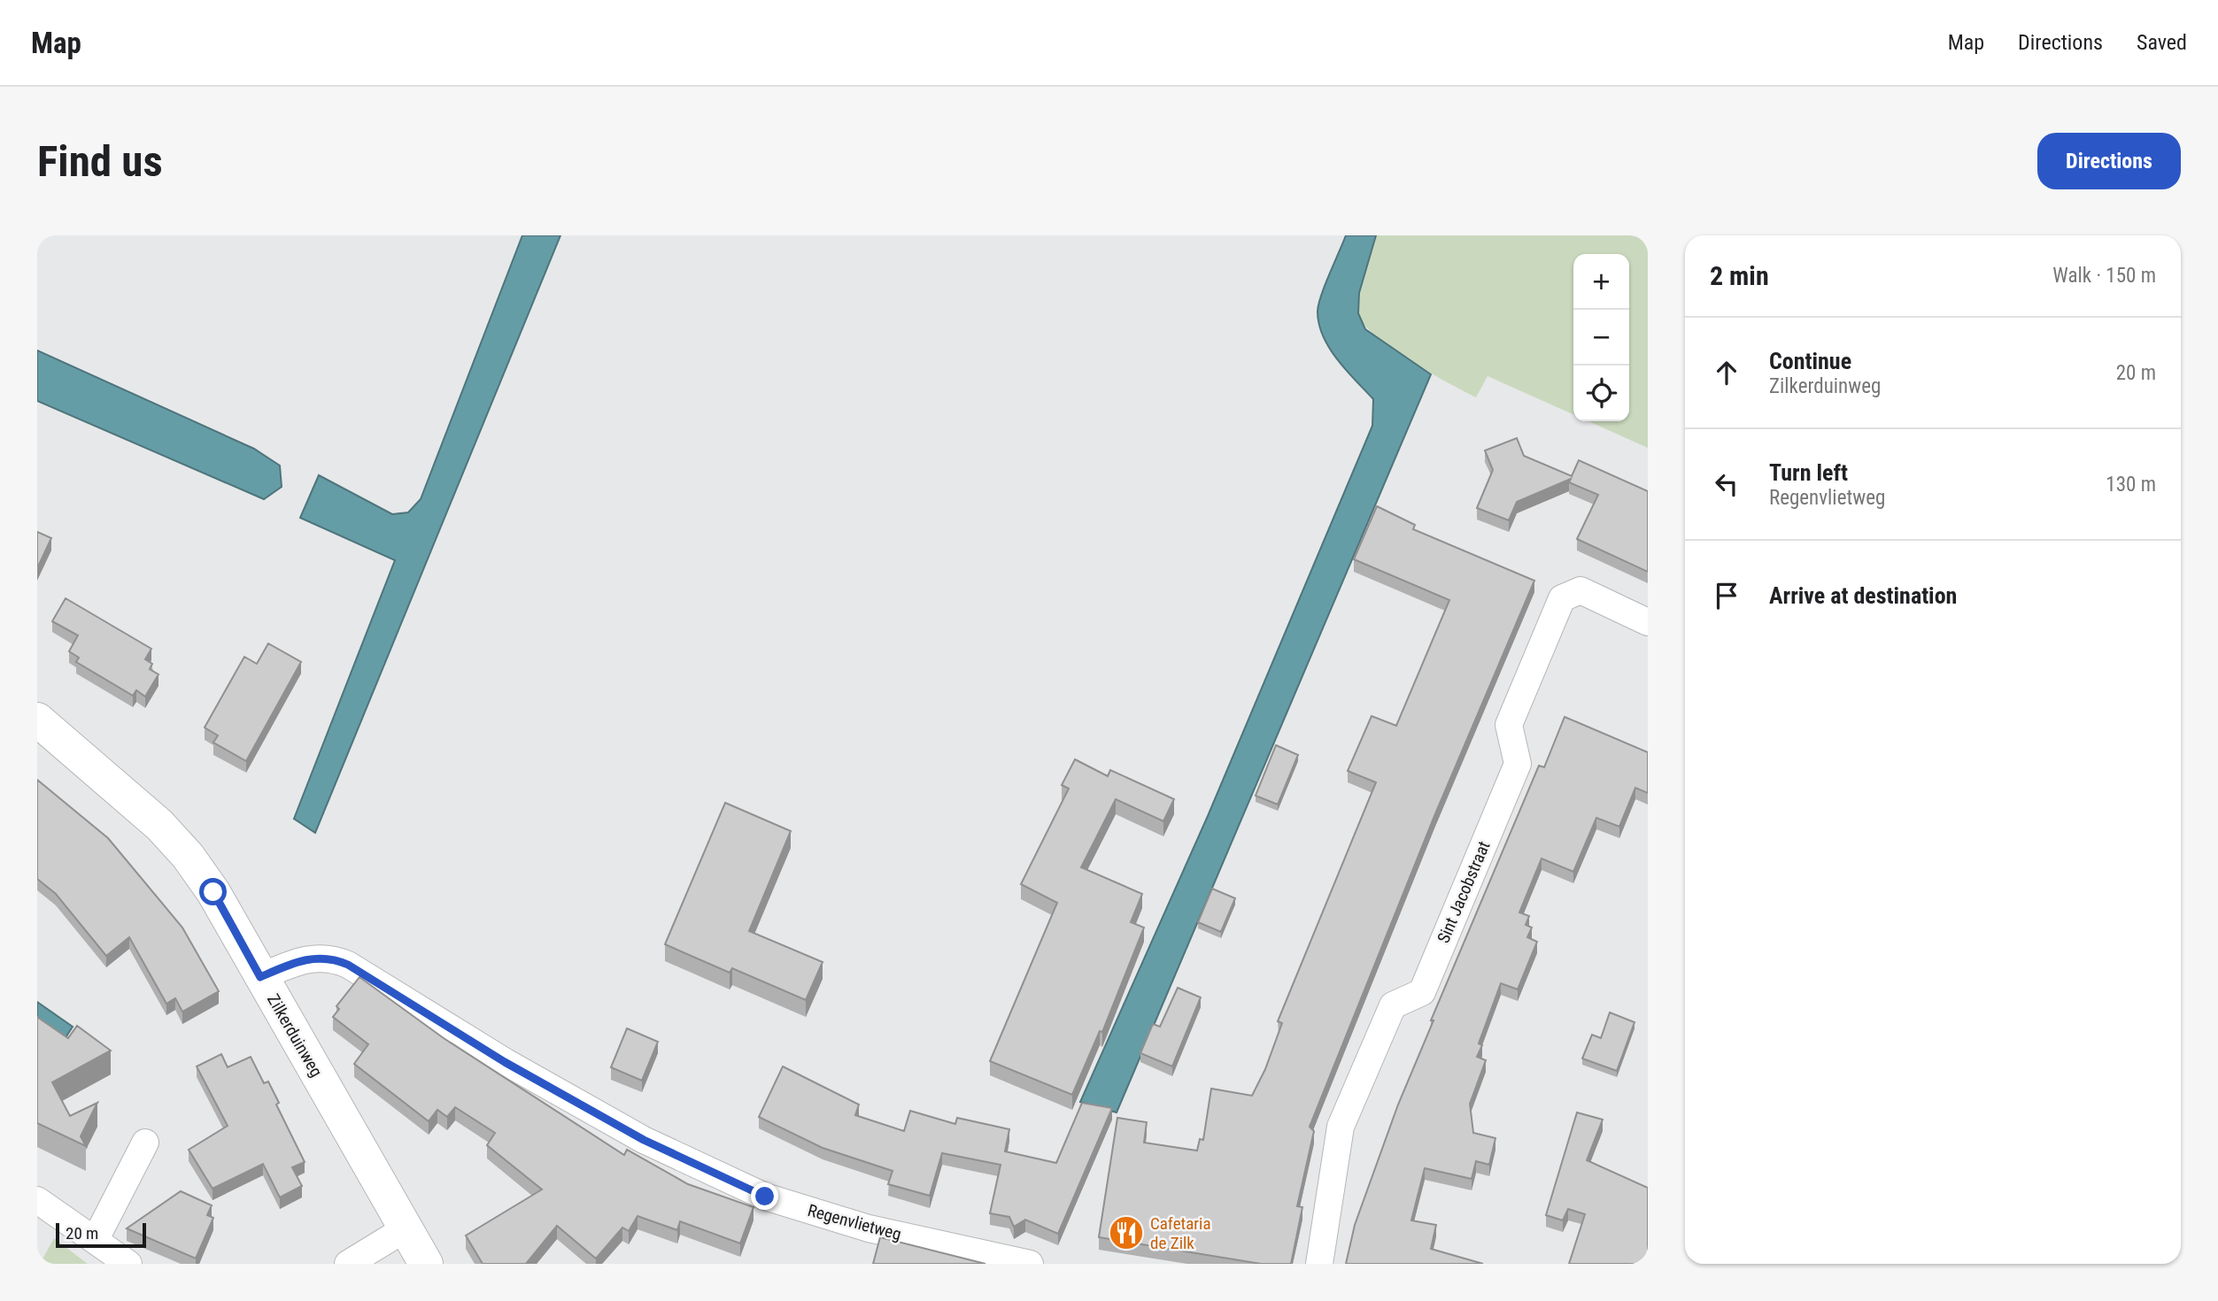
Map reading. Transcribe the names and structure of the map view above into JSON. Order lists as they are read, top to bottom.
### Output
{
  "streets": {
    "street": ["Sint Jacobstraat", "Zilkerduinweg", "Regenvlietweg"]
  },
  "crossings": [
    ["Zilkerduinweg", "Regenvlietweg"]
  ],
  "places": {
    "restaurant": ["Cafetaria de Zilk"]
  },
  "scale_bar": "20 m",
  "page": {
    "header": "Map",
    "nav": ["Map", "Directions", "Saved"],
    "buttons": "Directions",
    "title": "Find us",
    "heading": ["2 min", "Walk · 150 m"],
    "map_buttons": ["+", "−"],
    "list": [
      ["Continue", "Zilkerduinweg", "20 m"],
      ["Turn left", "Regenvlietweg", "130 m"],
      "Arrive at destination"
    ],
    "scale": "20 m"
  }
}
